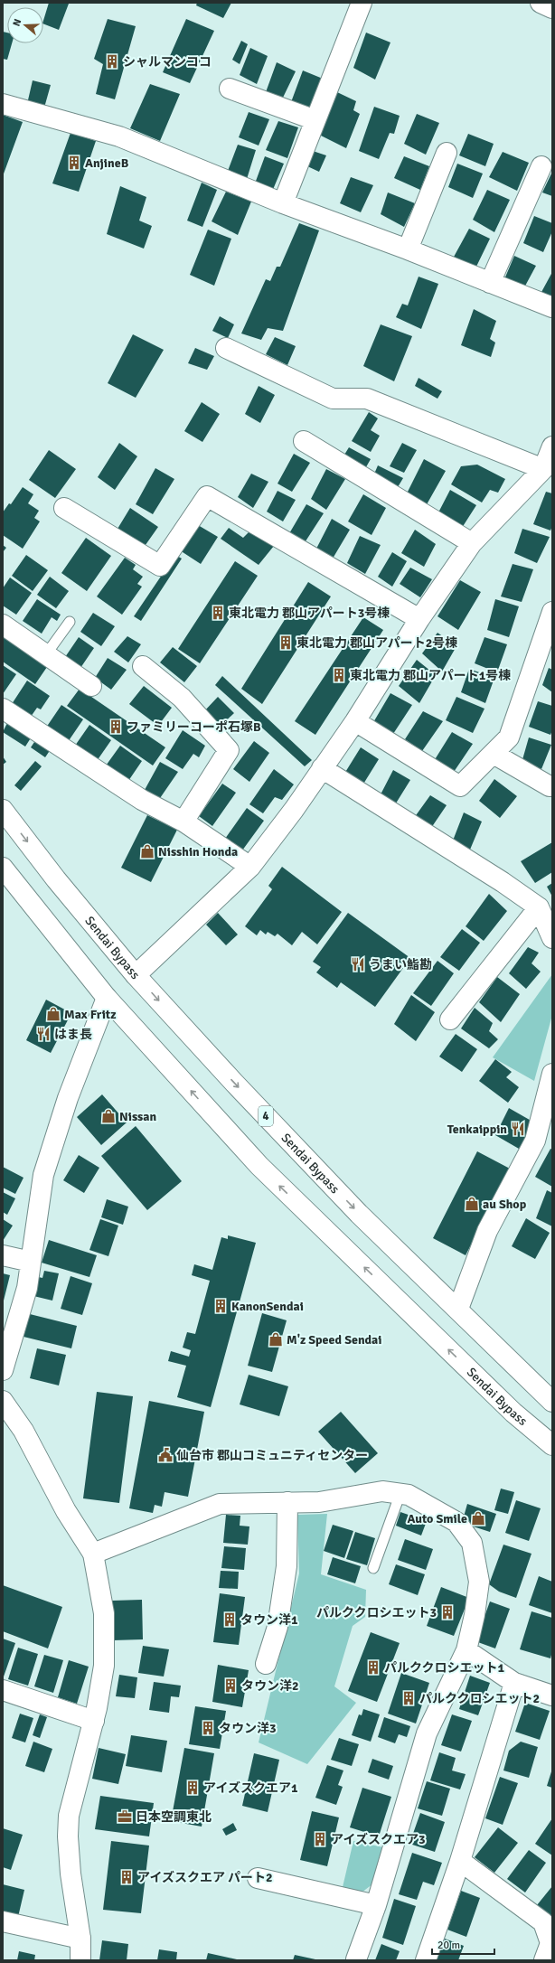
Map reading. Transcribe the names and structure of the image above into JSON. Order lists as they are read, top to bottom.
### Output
{
  "streets": {
    "main road": ["Sendai Bypass", "4"]
  },
  "places": {
    "building": [
      "シャルマンココ",
      "AnjineB",
      "東北電力 郡山アパート3号棟",
      "東北電力 郡山アパート2号棟",
      "東北電力 郡山アパート1号棟",
      "ファミリーコーポ石塚B",
      "KanonSendai",
      "パルククロシエット3",
      "タウン洋1",
      "パルククロシエット1",
      "タウン洋2",
      "パルククロシエット2",
      "タウン洋3",
      "アイズスクエア1",
      "アイズスクエア3",
      "アイズスクエア パート2"
    ],
    "shop": [
      "Nisshin Honda",
      "Max Fritz",
      "Nissan",
      "au Shop",
      "M'z Speed Sendai",
      "Auto Smile"
    ],
    "restaurant": ["うまい鮨勘", "はま長", "Tenkaippin"],
    "public building": ["仙台市 郡山コミュニティセンター"],
    "office": ["日本空調東北"]
  },
  "scale_bar": "20 m",
  "north": "left"
}
